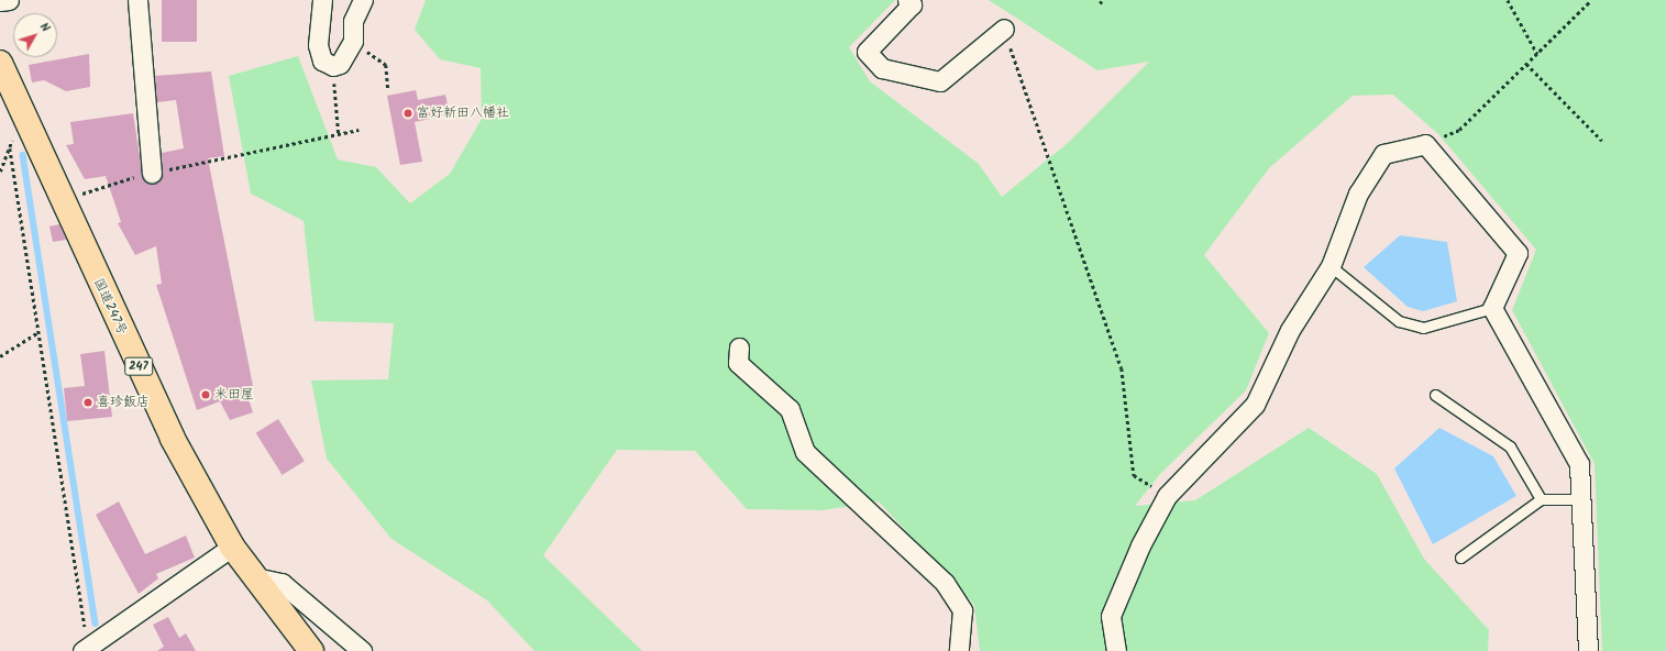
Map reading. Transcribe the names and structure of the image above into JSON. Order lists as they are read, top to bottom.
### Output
{
  "streets": {
    "highway": ["国道247号", "247"]
  },
  "places": ["富好新田八幡社", "米田屋", "喜珍飯店"],
  "north": "top right"
}
